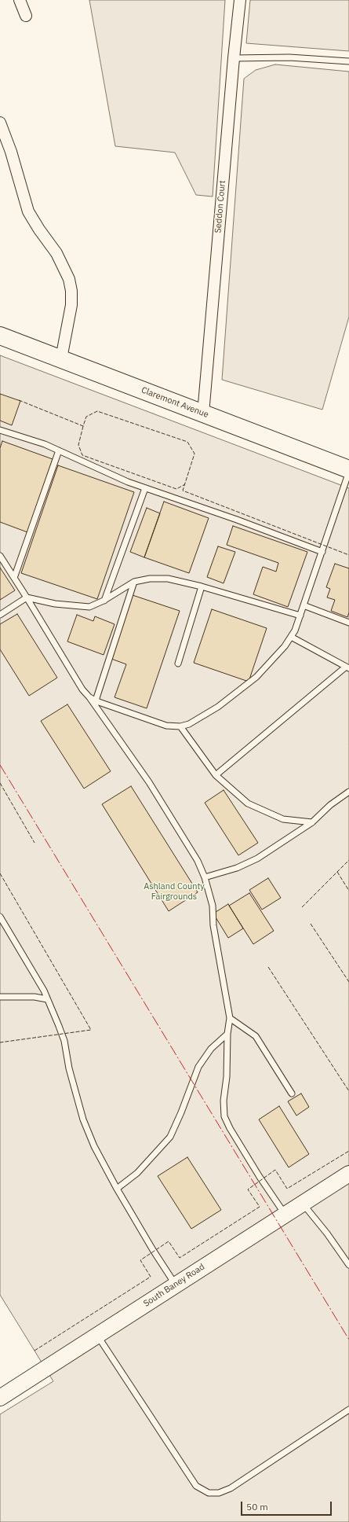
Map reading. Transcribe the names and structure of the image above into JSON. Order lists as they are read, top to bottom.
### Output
{
  "streets": {
    "main road": ["Claremont Avenue"],
    "street": ["Seddon Court", "South Baney Road"]
  },
  "crossings": [
    ["Seddon Court", "Claremont Avenue"]
  ],
  "parks": ["Ashland County Fairgrounds"],
  "scale_bar": "50 m"
}
